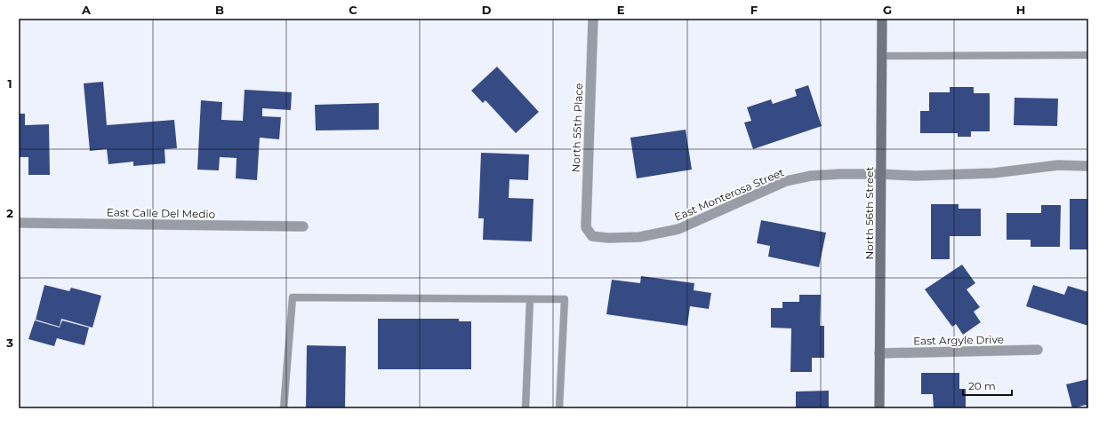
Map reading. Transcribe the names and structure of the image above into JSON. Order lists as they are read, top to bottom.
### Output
{
  "streets": {
    "main road": ["North 56th Street"],
    "street": [
      "North 55th Place",
      "East Monterosa Street",
      "East Calle Del Medio",
      "East Argyle Drive"
    ]
  },
  "crossings": [
    ["North 55th Place", "East Monterosa Street"],
    ["East Monterosa Street", "North 56th Street"],
    ["North 56th Street", "East Argyle Drive"]
  ],
  "scale_bar": "20 m",
  "grid": {
    "columns": [
      "A",
      "B",
      "C",
      "D",
      "E",
      "F",
      "G",
      "H"
    ],
    "rows": ["1", "2", "3"]
  }
}
